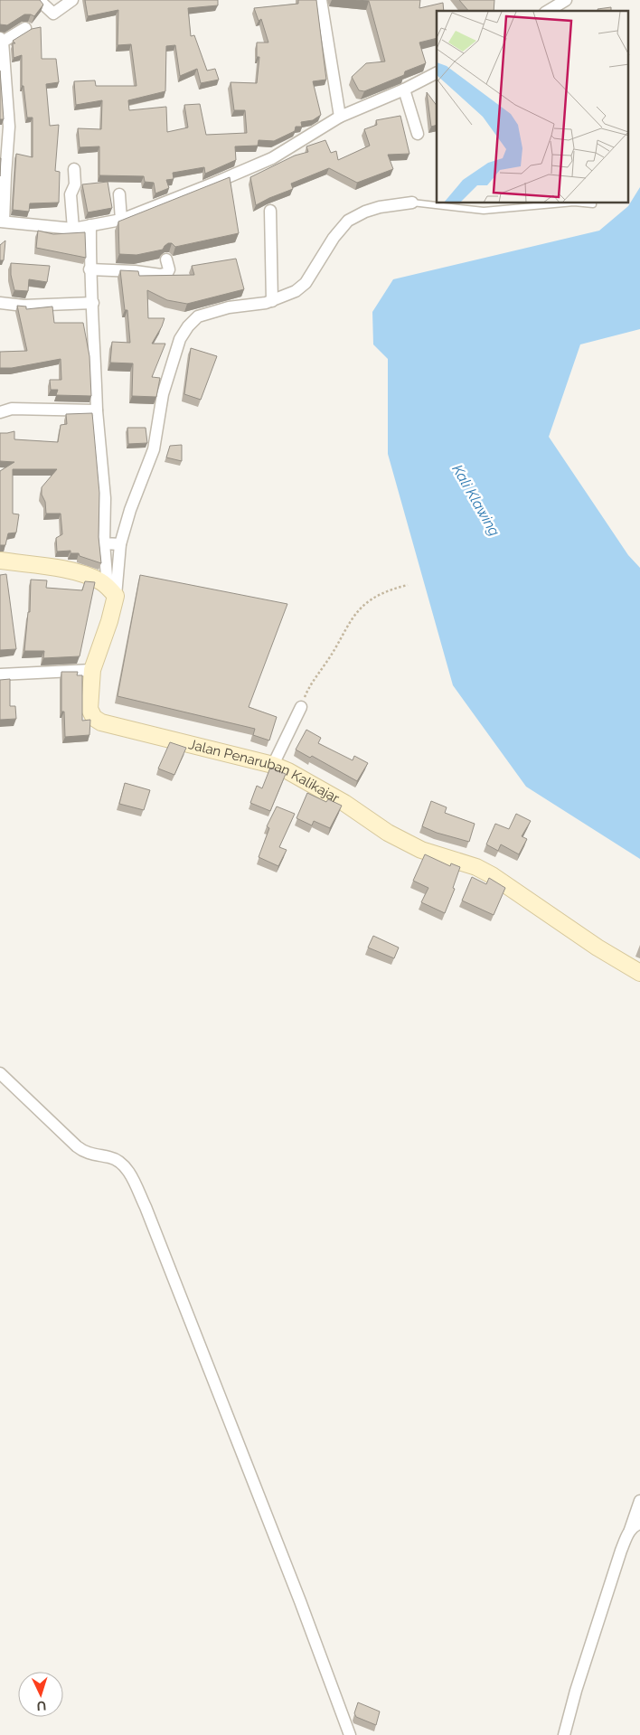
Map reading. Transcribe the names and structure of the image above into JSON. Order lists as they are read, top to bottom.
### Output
{
  "streets": {
    "street": ["Jalan Penaruban Kalikajar"]
  },
  "water": ["Kali Klawing"],
  "north": "bottom"
}
